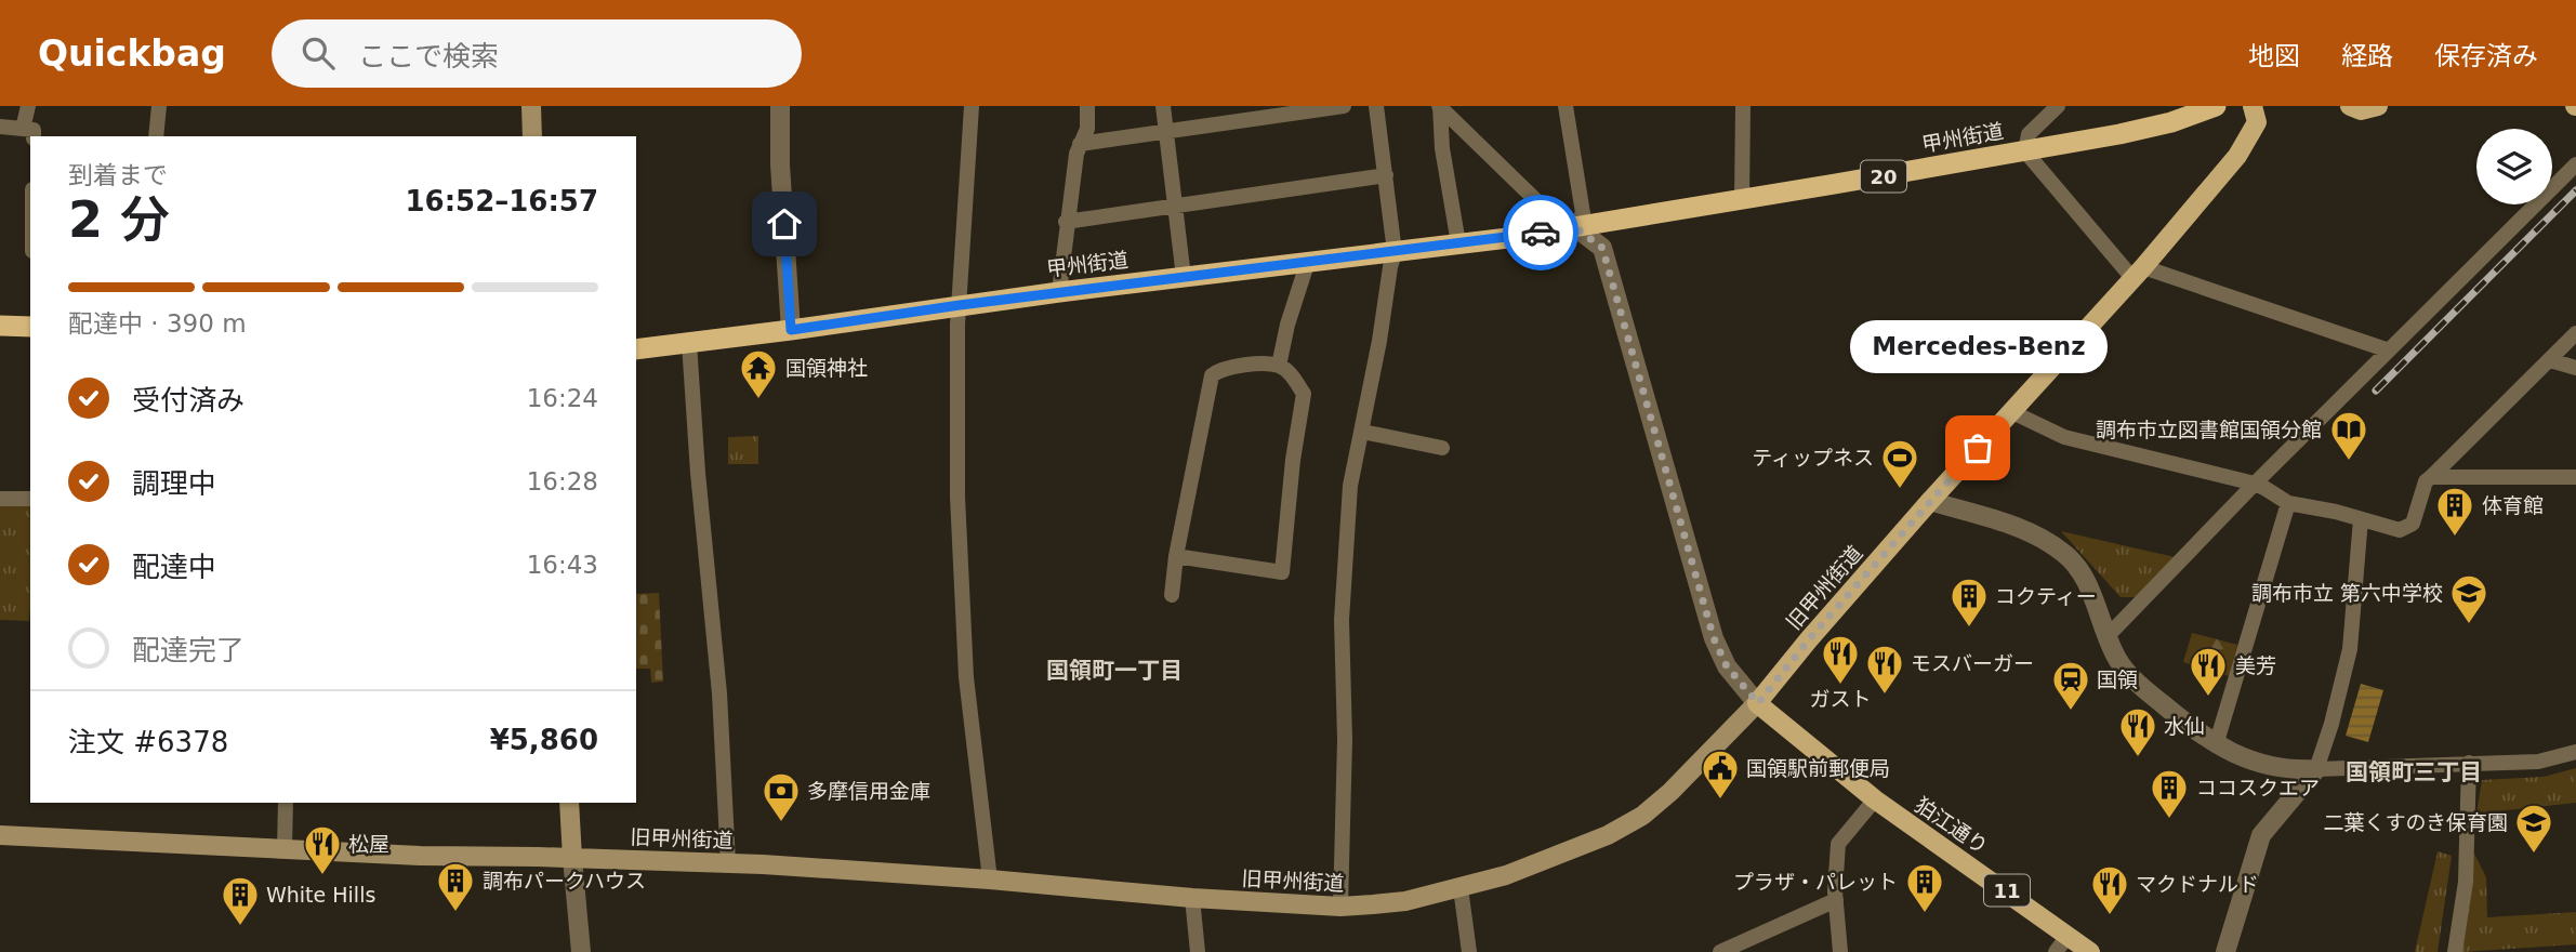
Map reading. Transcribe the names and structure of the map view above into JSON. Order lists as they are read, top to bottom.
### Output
{
  "streets": {
    "highway": ["甲州街道", "20"],
    "main road": ["旧甲州街道", "狛江通り", "11"]
  },
  "crossings": [
    ["甲州街道", "20"],
    ["旧甲州街道", "狛江通り"]
  ],
  "districts": ["国領町一丁目", "国領町三丁目"],
  "places": {
    "temple": ["国領神社"],
    "other": ["Mercedes-Benz"],
    "library": ["調布市立図書館国領分館"],
    "sports": ["ティップネス"],
    "building": [
      "体育館",
      "コクティー",
      "ココスクエア",
      "調布パークハウス",
      "プラザ・パレット",
      "White Hills"
    ],
    "school or university": ["調布市立 第六中学校", "二葉くすのき保育園"],
    "restaurant": [
      "ガスト",
      "モスバーガー",
      "美芳",
      "水仙",
      "松屋",
      "マクドナルド"
    ],
    "station": ["国領"],
    "public building": ["国領駅前郵便局"],
    "bank": ["多摩信用金庫"]
  },
  "page": {
    "header": "Quickbag",
    "search": "ここで検索",
    "nav": ["地図", "経路", "保存済み"],
    "heading": ["2 分", "到着まで", "16:52–16:57"],
    "panel": ["注文 #6378", "¥5,860"],
    "bar": "配達中 · 390 m",
    "bubble": "Mercedes-Benz",
    "list": [
      ["受付済み", "16:24"],
      ["調理中", "16:28"],
      ["配達中", "16:43"],
      "配達完了"
    ]
  }
}
